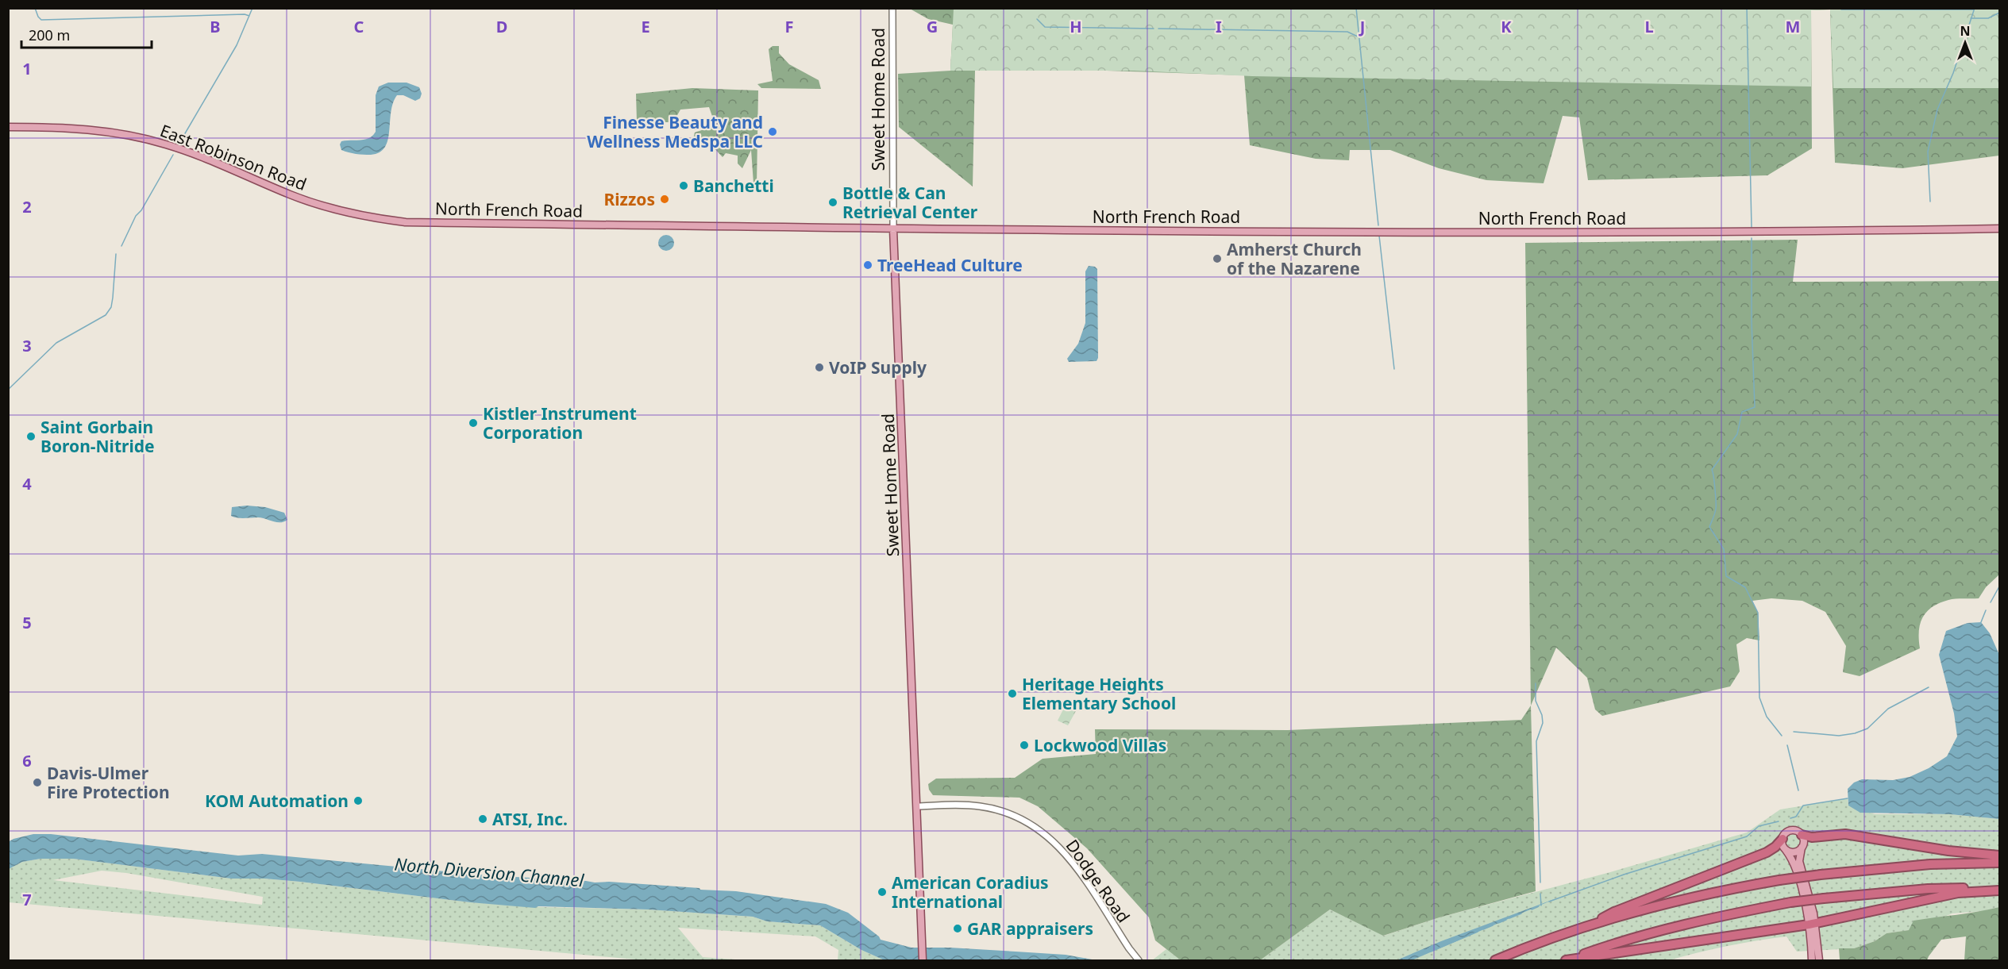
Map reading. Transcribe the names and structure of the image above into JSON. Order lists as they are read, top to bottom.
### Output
{
  "streets": {
    "main road": ["Sweet Home Road", "East Robinson Road", "North French Road"],
    "street": ["Dodge Road"]
  },
  "crossings": [
    ["Sweet Home Road", "North French Road"],
    ["Sweet Home Road", "Dodge Road"],
    ["East Robinson Road", "North French Road"]
  ],
  "water": ["North Diversion Channel"],
  "places": [
    "Finesse Beauty and Wellness Medspa LLC",
    "Banchetti",
    "Rizzos",
    "Bottle & Can Retrieval Center",
    "Amherst Church of the Nazarene",
    "TreeHead Culture",
    "VoIP Supply",
    "Kistler Instrument Corporation",
    "Saint Gorbain Boron-Nitride",
    "Heritage Heights Elementary School",
    "Lockwood Villas",
    "Davis-Ulmer Fire Protection",
    "KOM Automation",
    "ATSI, Inc.",
    "American Coradius International",
    "GAR appraisers"
  ],
  "scale_bar": "200 m",
  "north": "top",
  "grid": {
    "columns": [
      "B",
      "C",
      "D",
      "E",
      "F",
      "G",
      "H",
      "I",
      "J",
      "K",
      "L",
      "M"
    ],
    "rows": [
      "1",
      "2",
      "3",
      "4",
      "5",
      "6",
      "7"
    ]
  }
}
